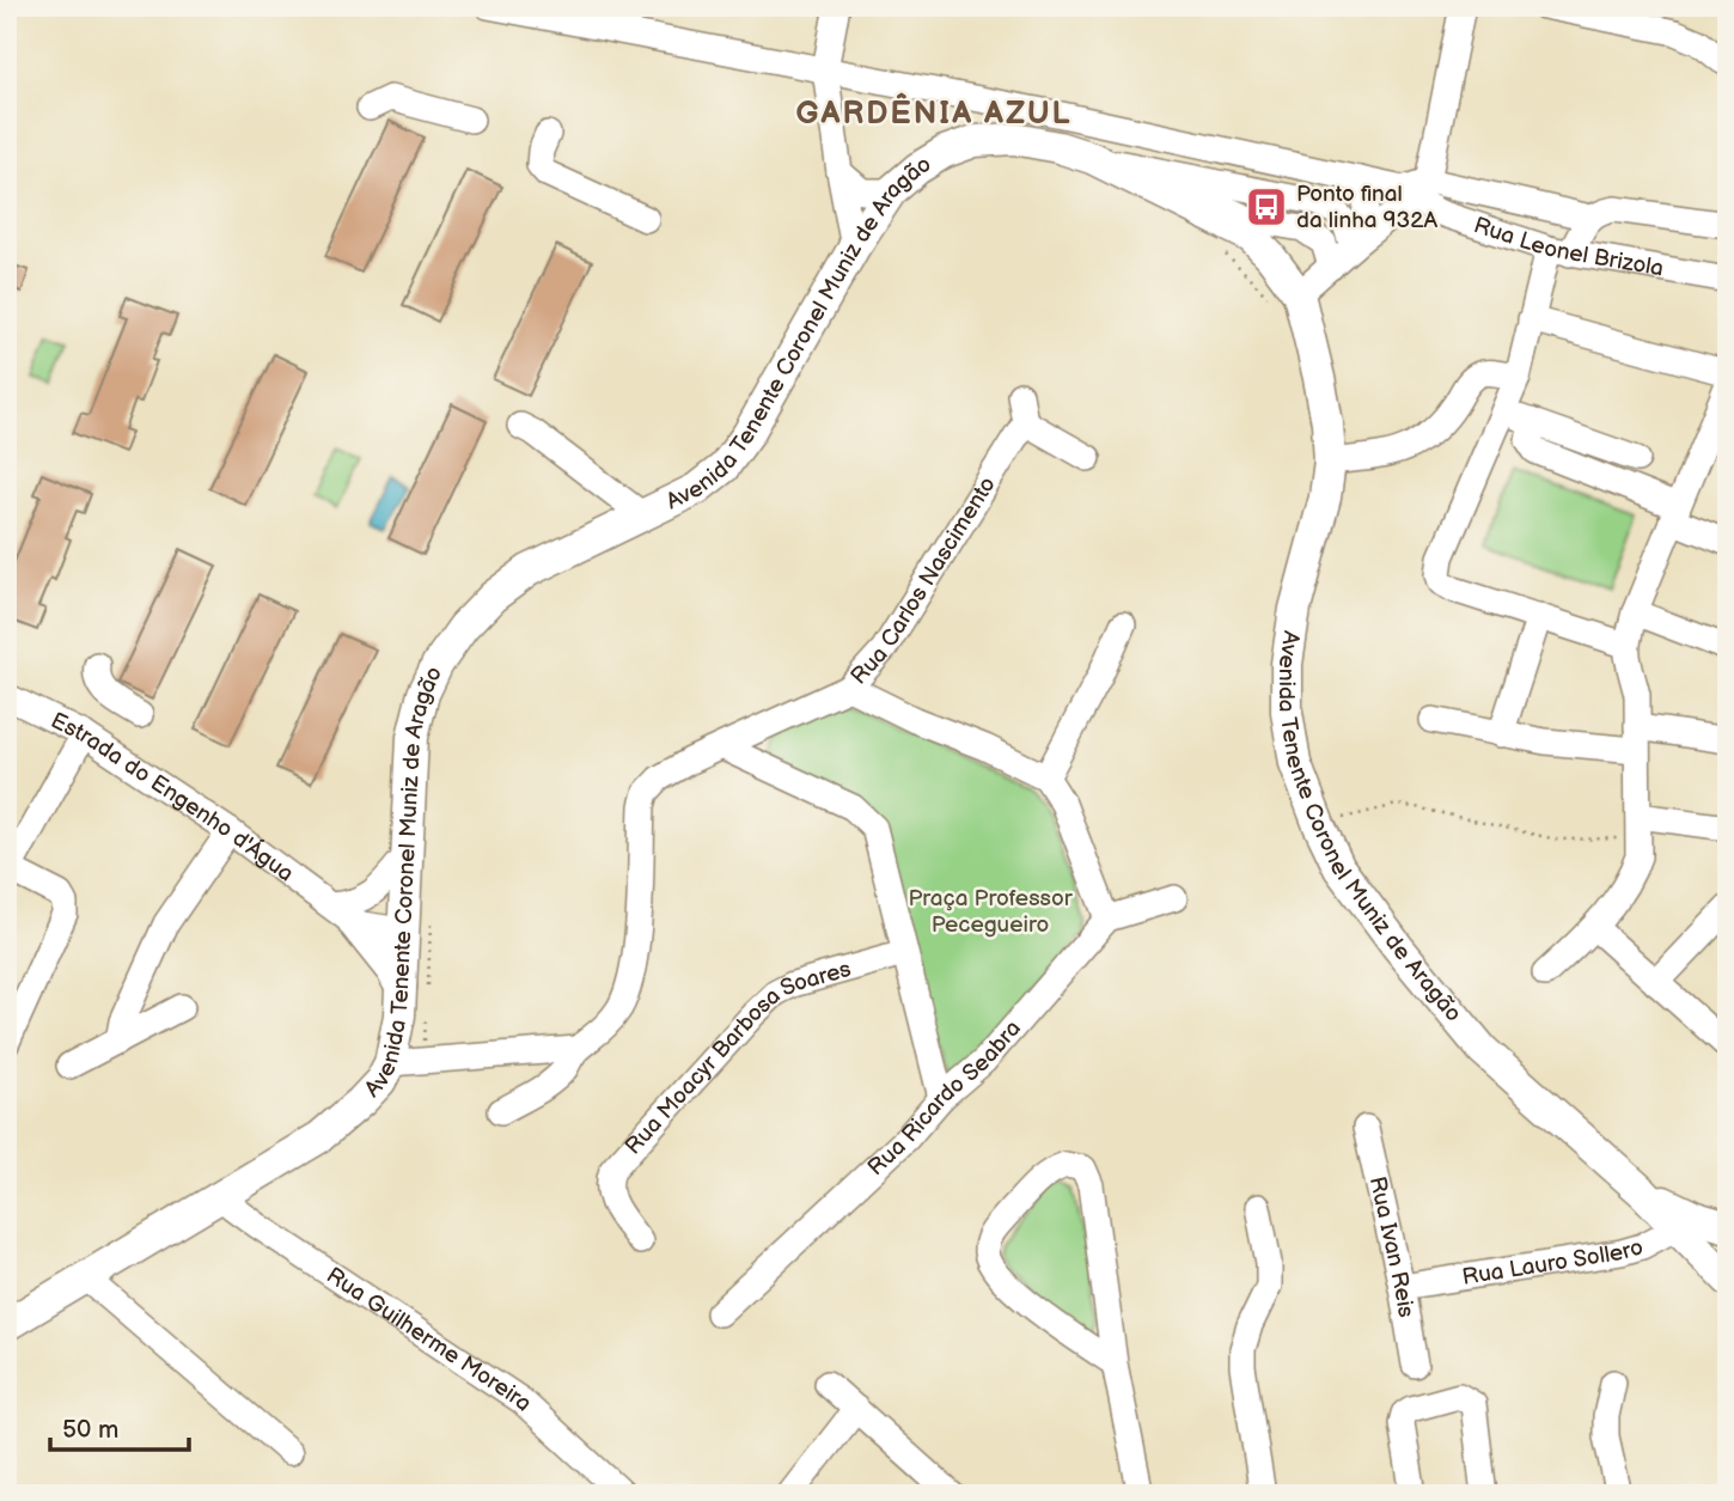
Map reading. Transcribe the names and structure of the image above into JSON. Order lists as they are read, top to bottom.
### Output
{
  "streets": {
    "main road": ["Avenida Tenente Coronel Muniz de Aragão"],
    "street": [
      "Rua Leonel Brizola",
      "Rua Carlos Nascimento",
      "Estrada do Engenho d'Água",
      "Rua Moacyr Barbosa Soares",
      "Rua Ricardo Seabra",
      "Rua Ivan Reis",
      "Rua Lauro Sollero",
      "Rua Guilherme Moreira"
    ]
  },
  "crossings": [
    ["Avenida Tenente Coronel Muniz de Aragão", "Estrada do Engenho d'Água"],
    ["Avenida Tenente Coronel Muniz de Aragão", "Rua Lauro Sollero"],
    ["Avenida Tenente Coronel Muniz de Aragão", "Rua Guilherme Moreira"],
    ["Rua Ivan Reis", "Rua Lauro Sollero"]
  ],
  "districts": ["GARDÊNIA AZUL"],
  "parks": ["Praça Professor Pecegueiro"],
  "places": {
    "bus stop": ["Ponto final da linha 932A"]
  },
  "scale_bar": "50 m"
}
